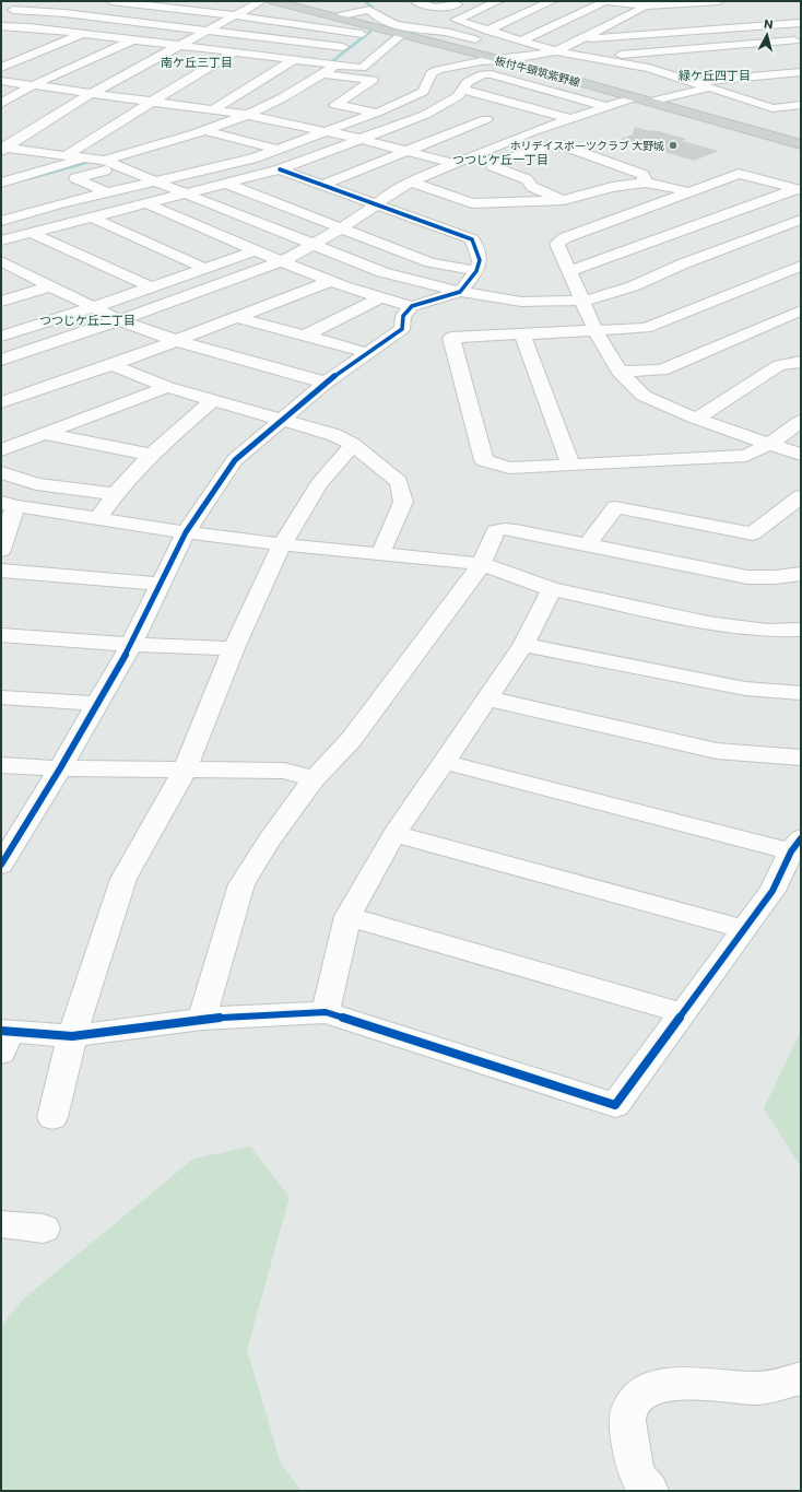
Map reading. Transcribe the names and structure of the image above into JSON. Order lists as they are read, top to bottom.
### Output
{
  "streets": {
    "main road": ["板付牛頸筑紫野線"]
  },
  "districts": [
    "南ケ丘三丁目",
    "緑ケ丘四丁目",
    "つつじケ丘一丁目",
    "つつじケ丘二丁目"
  ],
  "places": ["ホリデイスポーツクラブ 大野城"],
  "north": "top"
}
